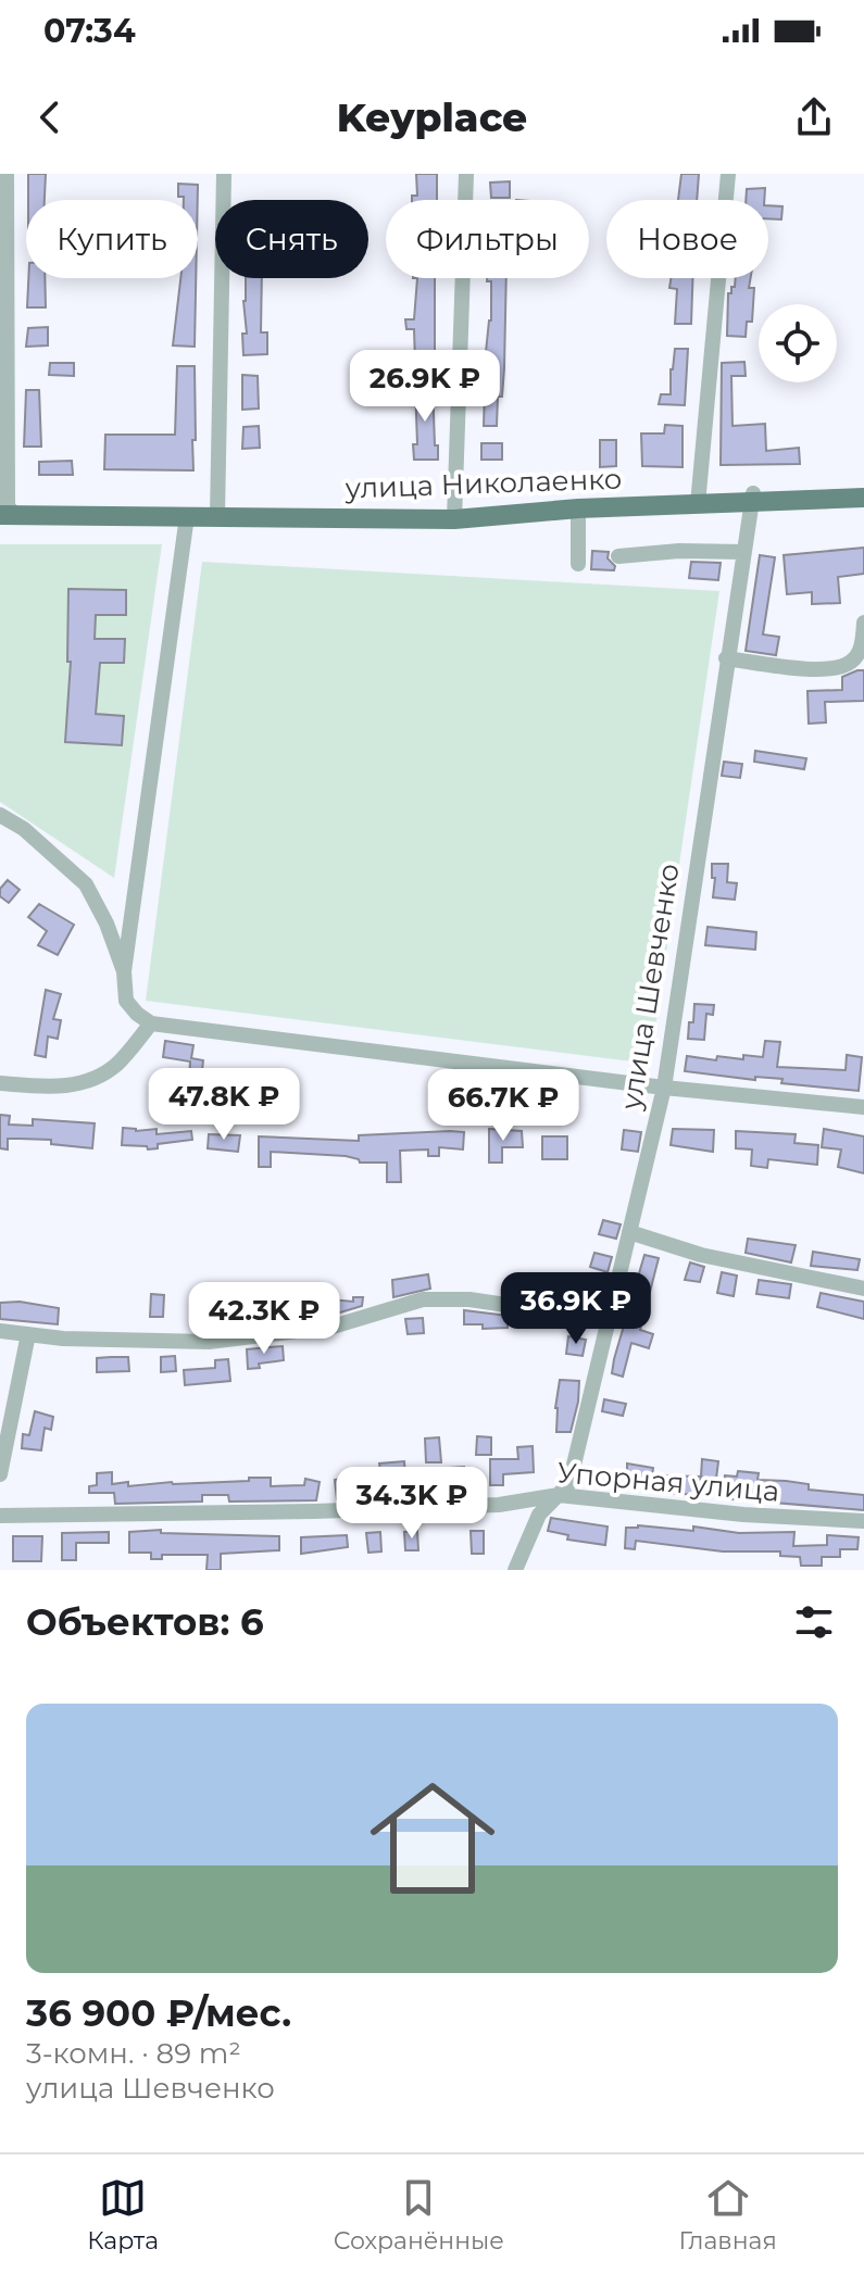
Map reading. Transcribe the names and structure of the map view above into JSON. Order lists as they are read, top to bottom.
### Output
{
  "streets": {
    "main road": ["улица Николаенко"],
    "street": ["улица Шевченко", "Упорная улица"]
  },
  "crossings": [
    ["улица Николаенко", "улица Шевченко"],
    ["улица Шевченко", "Упорная улица"]
  ],
  "page": {
    "status": "07:34",
    "header": "Keyplace",
    "chip": [
      "Купить",
      "Снять",
      "Фильтры",
      "Новое"
    ],
    "price": [
      "26.9K ₽",
      "47.8K ₽",
      "66.7K ₽",
      "36.9K ₽",
      "42.3K ₽",
      "34.3K ₽"
    ],
    "heading": "Объектов: 6",
    "list": [
      {
        "name": "36 900 ₽/мес.",
        "note": "3-комн. · 89 m² · улица Шевченко"
      }
    ],
    "tabs": ["Карта", "Сохранённые", "Главная"]
  }
}
